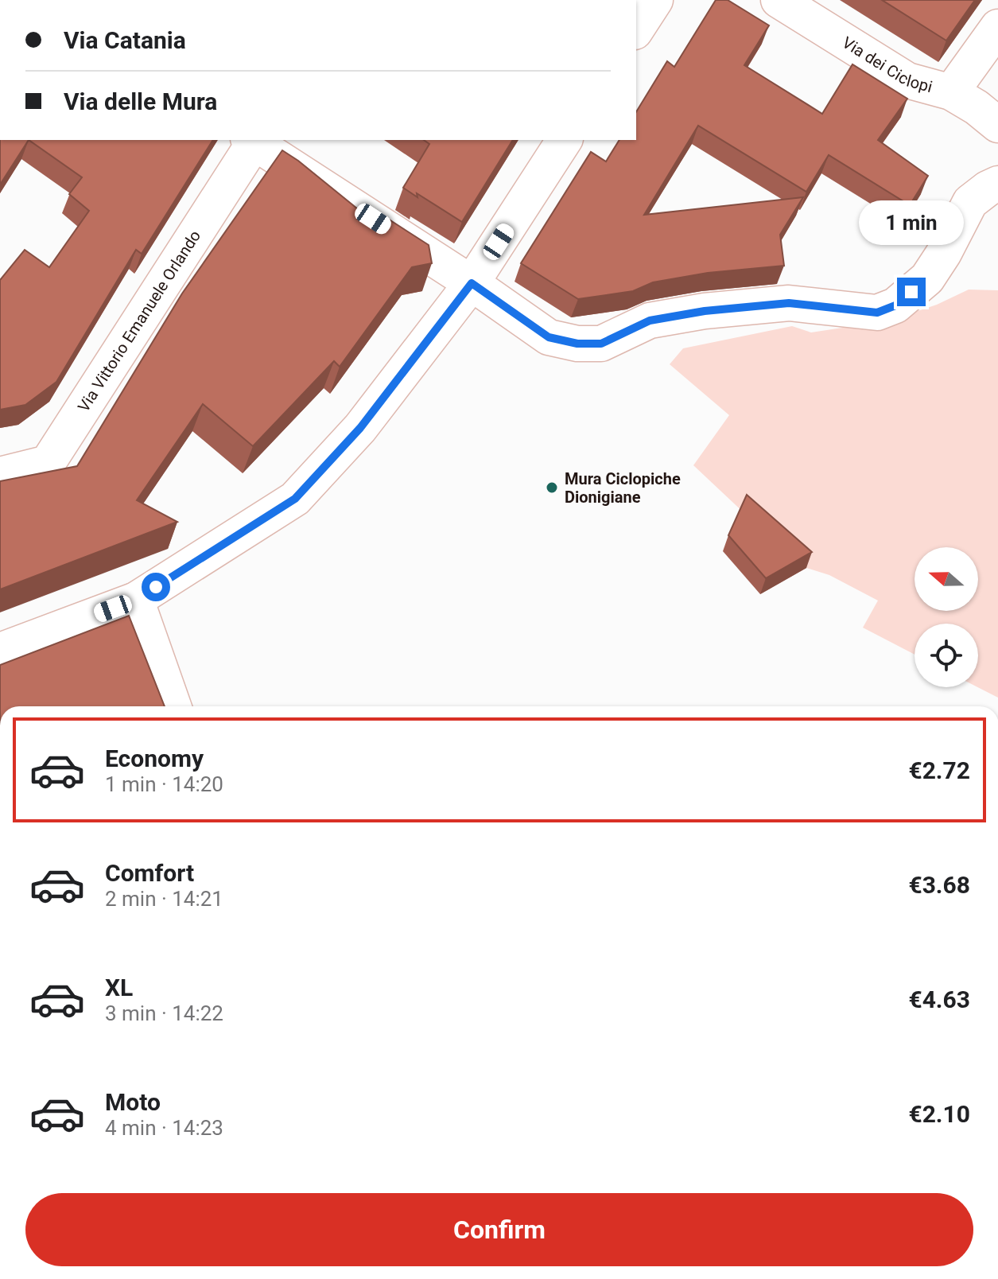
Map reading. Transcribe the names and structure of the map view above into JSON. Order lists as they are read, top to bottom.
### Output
{
  "streets": {
    "street": ["Via dei Ciclopi", "Via Vittorio Emanuele Orlando"]
  },
  "places": ["Mura Ciclopiche Dionigiane"],
  "north": "left",
  "page": {
    "banner": ["Via Catania", "Via delle Mura"],
    "bubble": "1 min",
    "list": [
      {
        "name": "Economy",
        "note": "1 min · 14:20",
        "value": "€2.72"
      },
      {
        "name": "Comfort",
        "note": "2 min · 14:21",
        "value": "€3.68"
      },
      {
        "name": "XL",
        "note": "3 min · 14:22",
        "value": "€4.63"
      },
      {
        "name": "Moto",
        "note": "4 min · 14:23",
        "value": "€2.10"
      }
    ],
    "buttons": "Confirm"
  }
}
